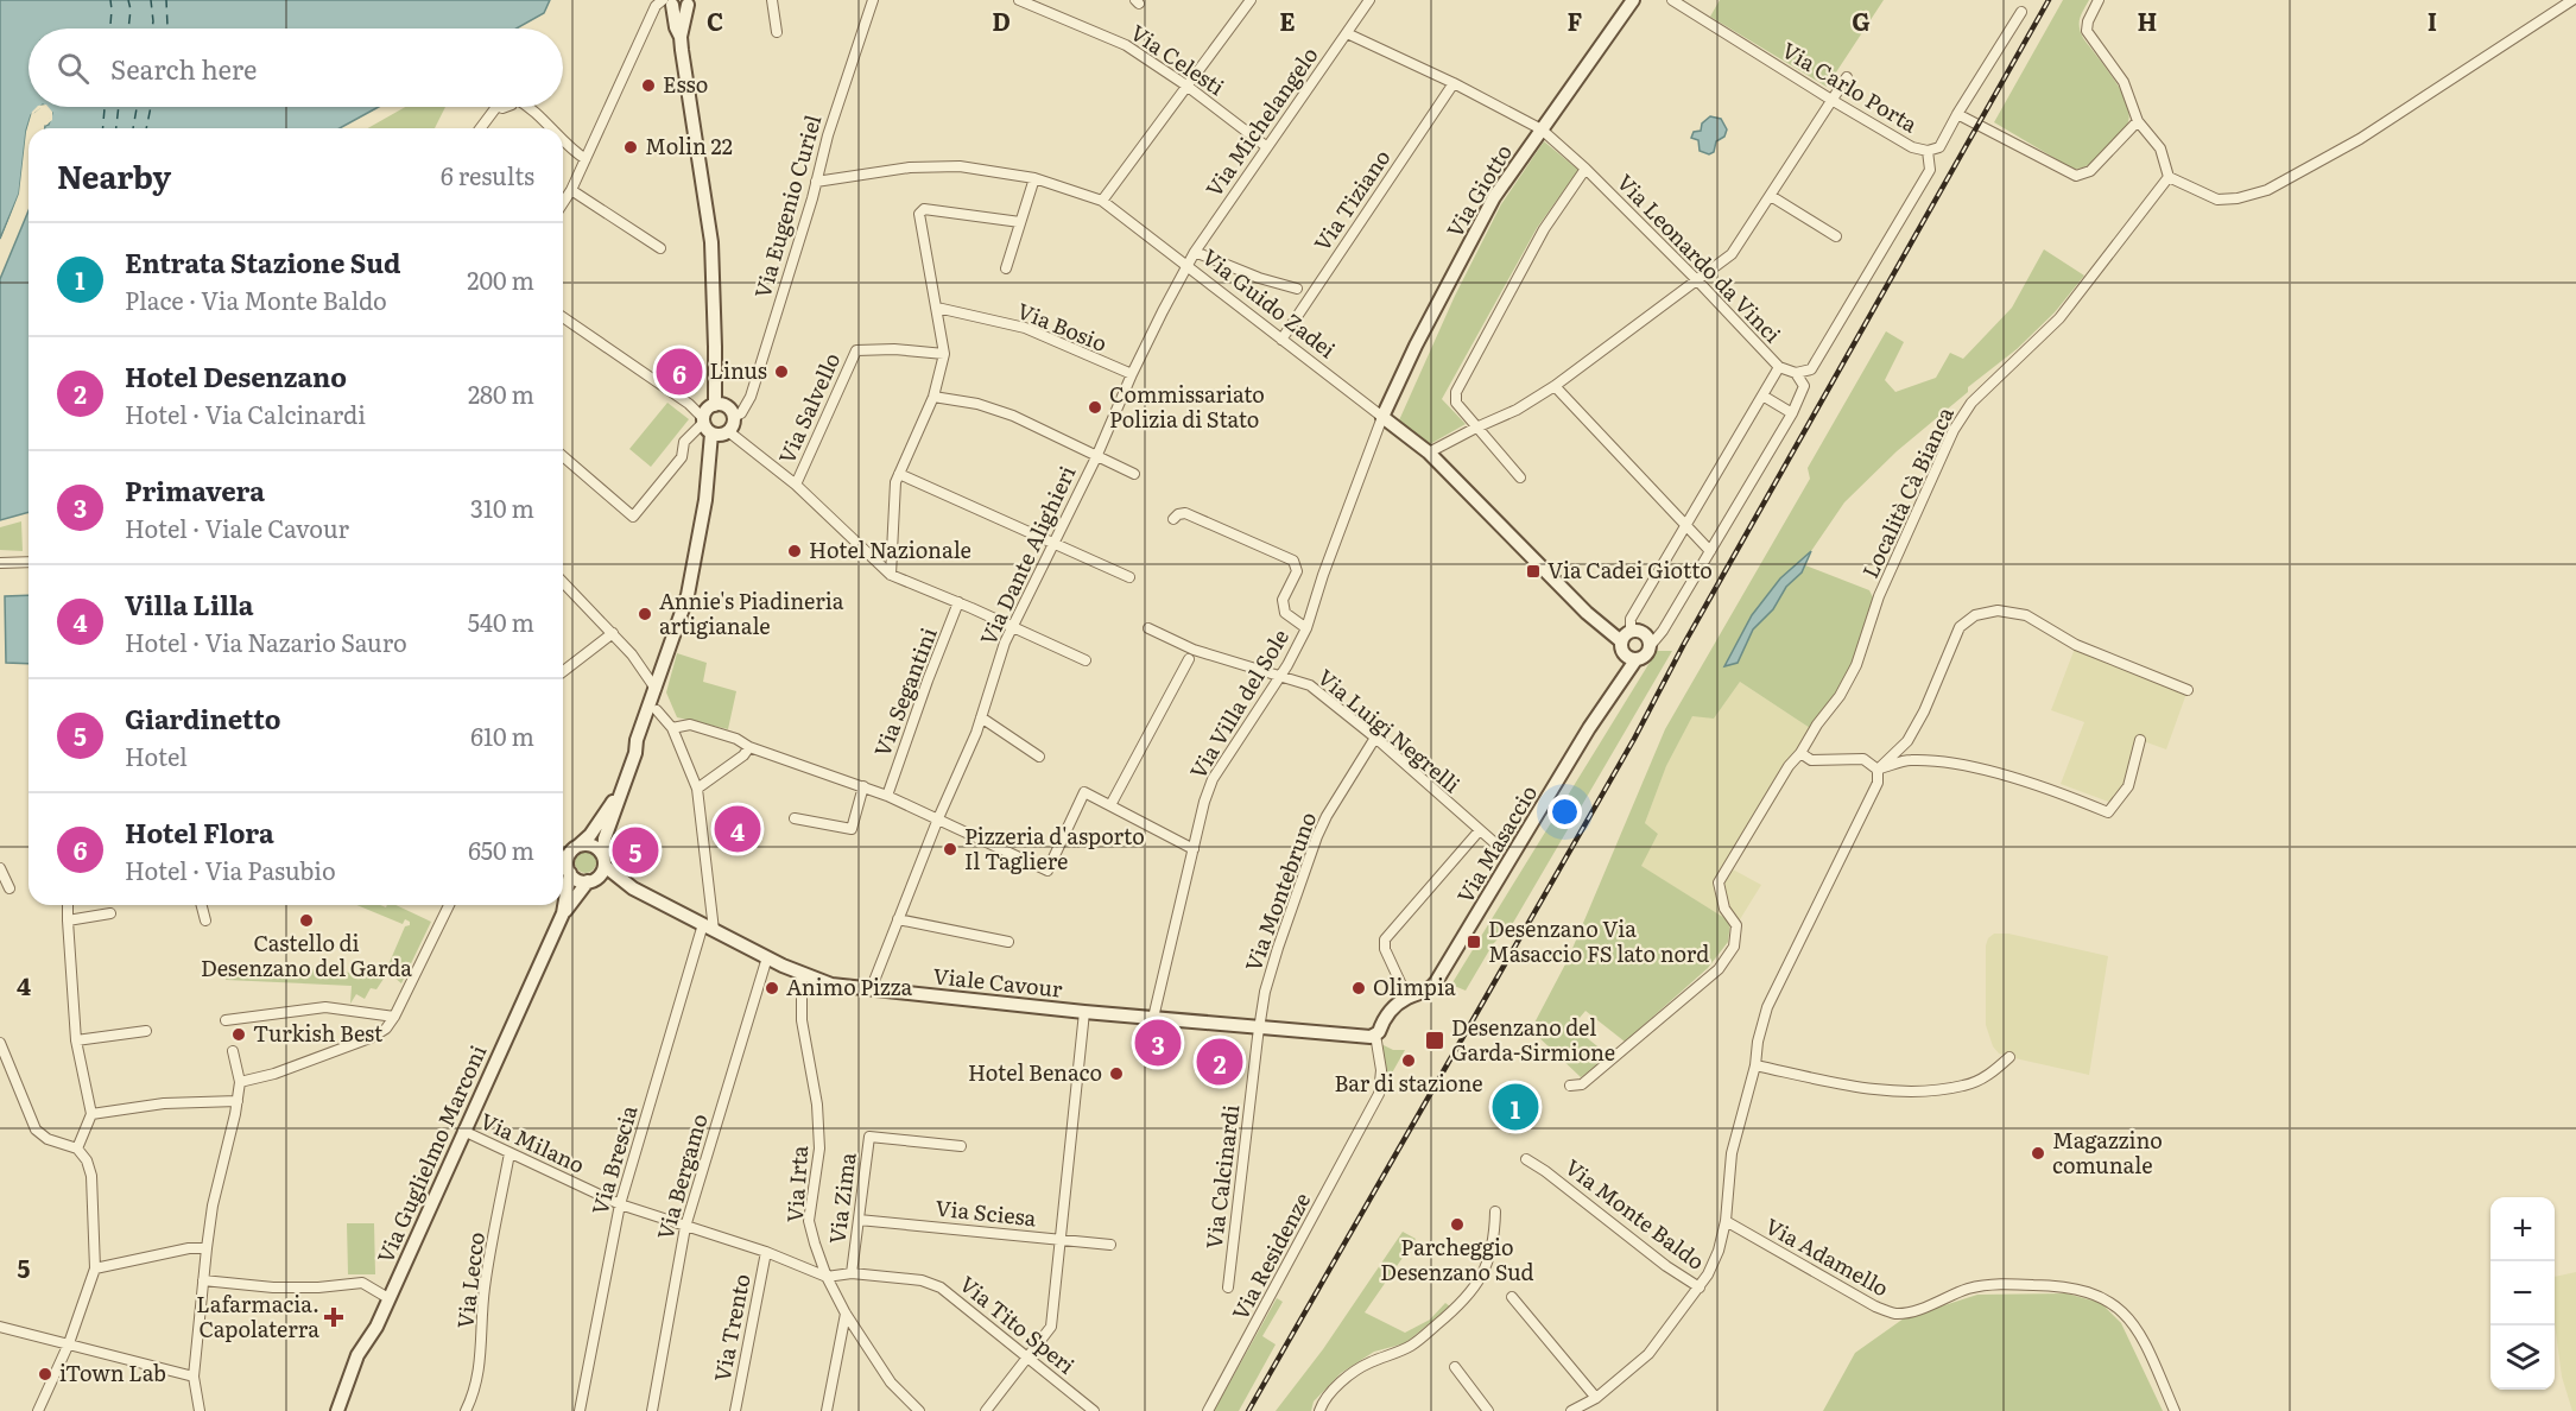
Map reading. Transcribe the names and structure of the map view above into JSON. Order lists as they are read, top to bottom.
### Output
{
  "streets": {
    "street": [
      "Via Celesti",
      "Via Carlo Porta",
      "Via Michelangelo",
      "Via Giotto",
      "Via Tiziano",
      "Via Eugenio Curiel",
      "Via Leonardo da Vinci",
      "Via Guido Zadei",
      "Via Bosio",
      "Via Salvello",
      "Località Cà Bianca",
      "Via Dante Alighieri",
      "Via Segantini",
      "Via Villa del Sole",
      "Via Luigi Negrelli",
      "Via Masaccio",
      "Via Montebruno",
      "Viale Cavour",
      "Via Milano",
      "Via Guglielmo Marconi",
      "Via Brescia",
      "Via Bergamo",
      "Via Calcinardi",
      "Via Irta",
      "Via Zima",
      "Via Sciesa",
      "Via Monte Baldo",
      "Via Residenze",
      "Via Adamello",
      "Via Lecco",
      "Via Tito Speri",
      "Via Trento"
    ]
  },
  "crossings": [
    ["Via Celesti", "Via Michelangelo"],
    ["Via Michelangelo", "Via Leonardo da Vinci"],
    ["Via Michelangelo", "Via Guido Zadei"],
    ["Via Michelangelo", "Via Dante Alighieri"],
    ["Via Giotto", "Via Leonardo da Vinci"],
    ["Via Giotto", "Via Guido Zadei"],
    ["Via Giotto", "Via Villa del Sole"],
    ["Via Tiziano", "Via Leonardo da Vinci"],
    ["Via Tiziano", "Via Guido Zadei"],
    ["Via Eugenio Curiel", "Via Guido Zadei"],
    ["Via Guido Zadei", "Via Dante Alighieri"],
    ["Via Guido Zadei", "Via Villa del Sole"],
    ["Via Guido Zadei", "Via Masaccio"],
    ["Via Bosio", "Via Dante Alighieri"],
    ["Via Dante Alighieri", "Viale Cavour"],
    ["Via Villa del Sole", "Via Luigi Negrelli"],
    ["Via Villa del Sole", "Viale Cavour"],
    ["Via Luigi Negrelli", "Via Montebruno"],
    ["Via Masaccio", "Viale Cavour"],
    ["Via Masaccio", "Via Residenze"],
    ["Via Montebruno", "Viale Cavour"],
    ["Via Montebruno", "Via Calcinardi"],
    ["Viale Cavour", "Via Guglielmo Marconi"],
    ["Viale Cavour", "Via Brescia"],
    ["Viale Cavour", "Via Bergamo"],
    ["Viale Cavour", "Via Calcinardi"],
    ["Viale Cavour", "Via Irta"],
    ["Viale Cavour", "Via Residenze"],
    ["Via Milano", "Via Guglielmo Marconi"],
    ["Via Milano", "Via Brescia"],
    ["Via Milano", "Via Bergamo"],
    ["Via Milano", "Via Irta"],
    ["Via Milano", "Via Lecco"],
    ["Via Milano", "Via Tito Speri"],
    ["Via Milano", "Via Trento"],
    ["Via Irta", "Via Tito Speri"],
    ["Via Zima", "Via Sciesa"],
    ["Via Zima", "Via Tito Speri"]
  ],
  "places": {
    "other": [
      "Esso",
      "Molin 22",
      "Linus",
      "Commissariato Polizia di Stato",
      "Hotel Nazionale",
      "Annie's Piadineria artigianale",
      "Pizzeria d'asporto Il Tagliere",
      "Castello di Desenzano del Garda",
      "Animo Pizza",
      "Olimpia",
      "Turkish Best",
      "Bar di stazione",
      "Hotel Benaco",
      "Magazzino comunale",
      "Parcheggio Desenzano Sud",
      "iTown Lab"
    ],
    "transit": ["Via Cadei Giotto", "Desenzano Via Masaccio FS lato nord", "Desenzano del Garda-Sirmione"],
    "health": ["Lafarmacia. Capolaterra"]
  },
  "page": {
    "search": "Search here",
    "heading": ["Nearby", "6 results"],
    "list": [
      {
        "mark": "1",
        "name": "Entrata Stazione Sud",
        "note": "Place · Via Monte Baldo",
        "value": "200 m"
      },
      {
        "mark": "2",
        "name": "Hotel Desenzano",
        "note": "Hotel · Via Calcinardi",
        "value": "280 m"
      },
      {
        "mark": "3",
        "name": "Primavera",
        "note": "Hotel · Viale Cavour",
        "value": "310 m"
      },
      {
        "mark": "4",
        "name": "Villa Lilla",
        "note": "Hotel · Via Nazario Sauro",
        "value": "540 m"
      },
      {
        "mark": "5",
        "name": "Giardinetto",
        "note": "Hotel",
        "value": "610 m"
      },
      {
        "mark": "6",
        "name": "Hotel Flora",
        "note": "Hotel · Via Pasubio",
        "value": "650 m"
      }
    ],
    "pins": [
      "6",
      "4",
      "5",
      "3",
      "2",
      "1"
    ],
    "map_buttons": ["+", "−"]
  },
  "grid": {
    "columns": [
      "C",
      "D",
      "E",
      "F",
      "G",
      "H",
      "I"
    ],
    "rows": ["4", "5"]
  }
}
